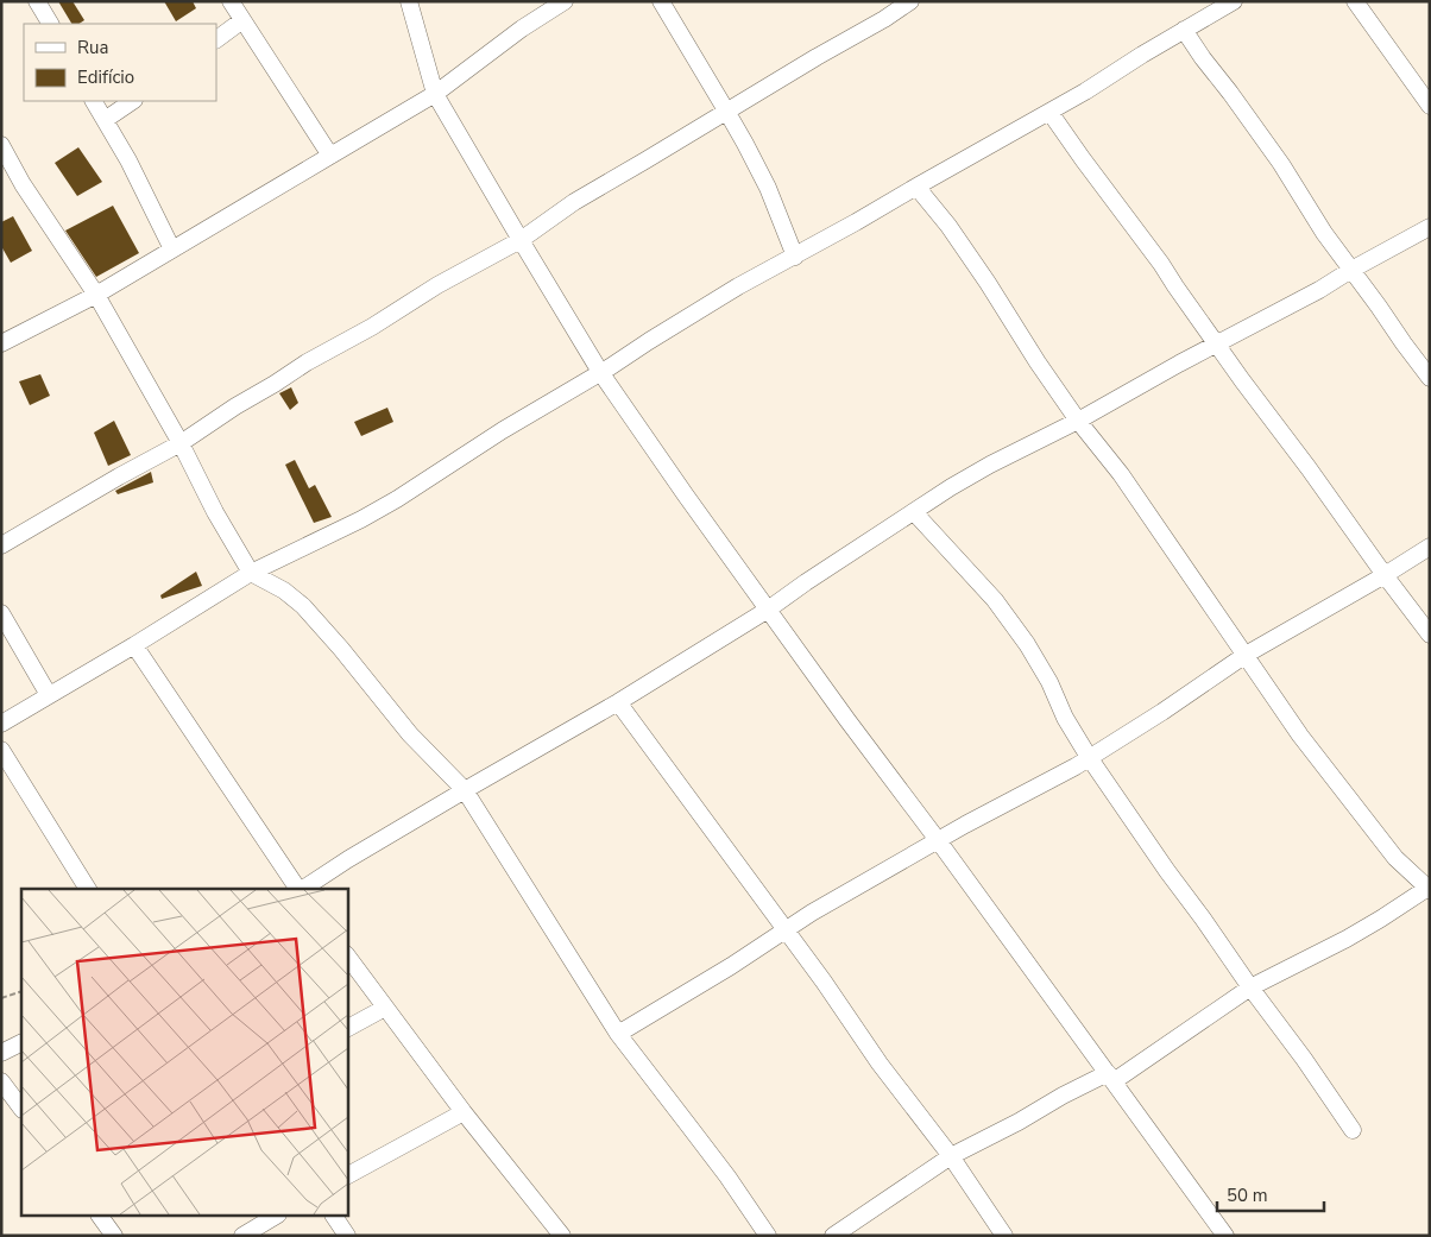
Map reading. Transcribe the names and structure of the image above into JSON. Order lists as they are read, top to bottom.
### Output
{
  "legend": ["Rua", "Edifício"],
  "scale_bar": "50 m"
}
